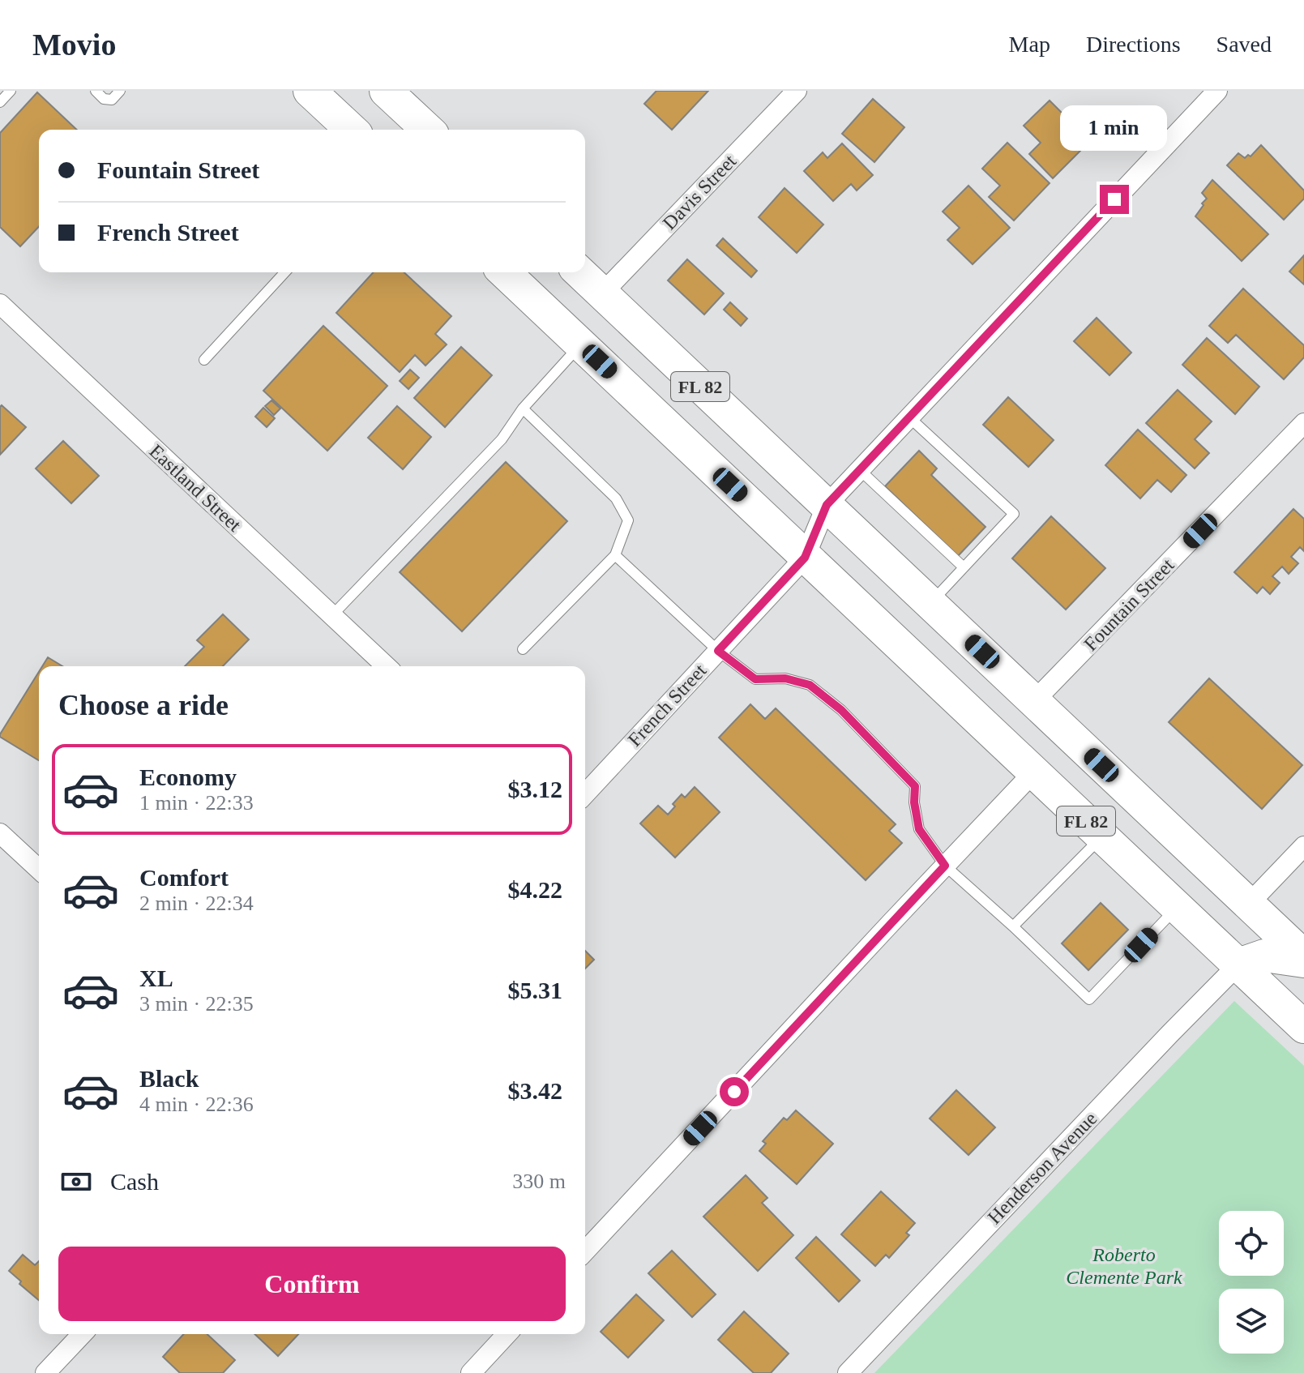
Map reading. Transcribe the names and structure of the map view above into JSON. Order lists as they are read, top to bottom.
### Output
{
  "streets": {
    "main road": ["FL 82"],
    "street": [
      "Davis Street",
      "Eastland Street",
      "Fountain Street",
      "French Street",
      "Henderson Avenue"
    ]
  },
  "crossings": [
    ["Davis Street", "FL 82"],
    ["FL 82", "Fountain Street"],
    ["FL 82", "French Street"],
    ["FL 82", "Henderson Avenue"]
  ],
  "parks": ["Roberto Clemente Park"],
  "page": {
    "header": "Movio",
    "nav": ["Map", "Directions", "Saved"],
    "bubble": "1 min",
    "banner": ["Fountain Street", "French Street"],
    "heading": "Choose a ride",
    "list": [
      {
        "name": "Economy",
        "note": "1 min · 22:33",
        "value": "$3.12"
      },
      {
        "name": "Comfort",
        "note": "2 min · 22:34",
        "value": "$4.22"
      },
      {
        "name": "XL",
        "note": "3 min · 22:35",
        "value": "$5.31"
      },
      {
        "name": "Black",
        "note": "4 min · 22:36",
        "value": "$3.42"
      }
    ],
    "pay": ["Cash", "330 m"],
    "buttons": "Confirm"
  }
}
